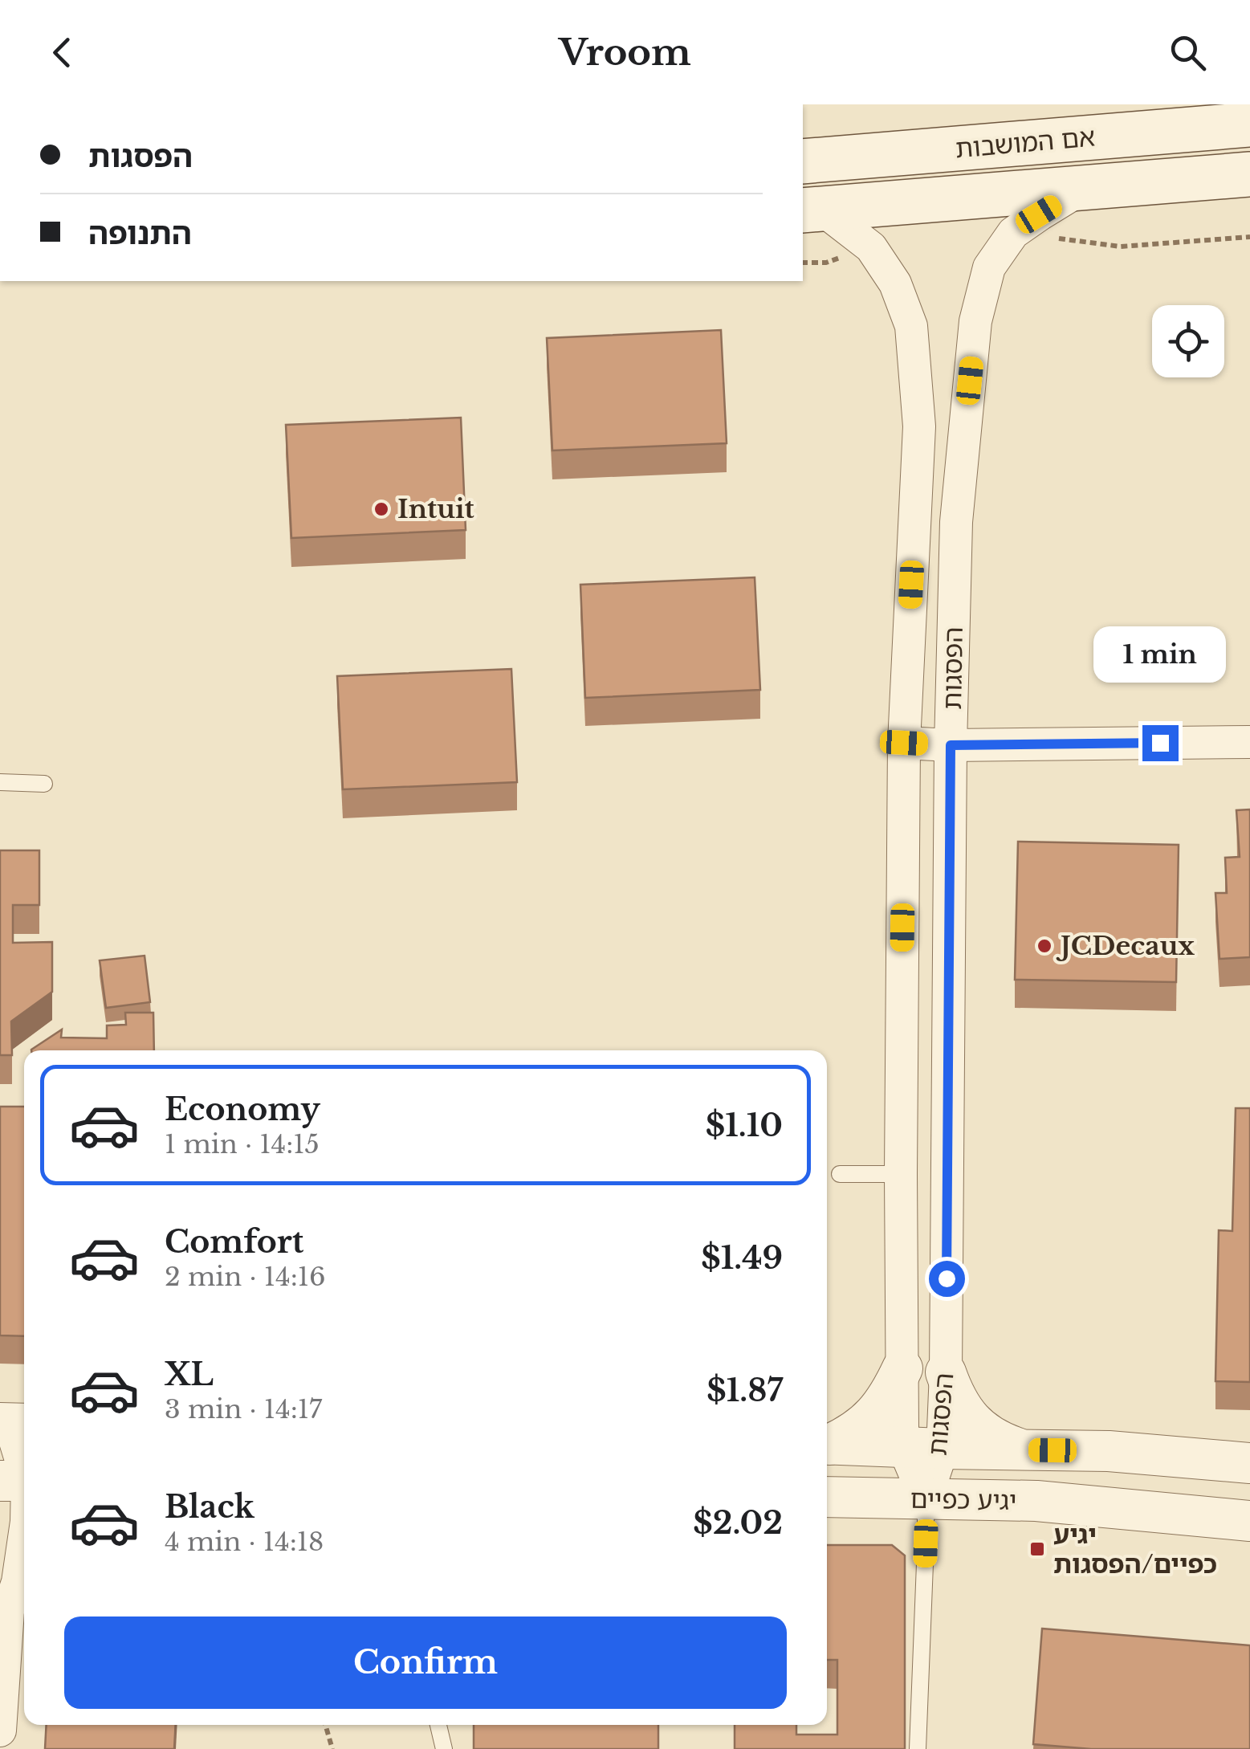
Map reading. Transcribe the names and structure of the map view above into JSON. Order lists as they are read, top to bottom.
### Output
{
  "streets": {
    "main road": ["אם המושבות"],
    "street": ["הפסגות", "יגיע כפיים"]
  },
  "crossings": [
    ["אם המושבות", "הפסגות"],
    ["הפסגות", "יגיע כפיים"]
  ],
  "places": {
    "other": ["Intuit", "JCDecaux"],
    "transit": ["יגיע כפיים/הפסגות"]
  },
  "page": {
    "header": "Vroom",
    "banner": ["הפסגות", "התנופה"],
    "bubble": "1 min",
    "list": [
      {
        "name": "Economy",
        "note": "1 min · 14:15",
        "value": "$1.10"
      },
      {
        "name": "Comfort",
        "note": "2 min · 14:16",
        "value": "$1.49"
      },
      {
        "name": "XL",
        "note": "3 min · 14:17",
        "value": "$1.87"
      },
      {
        "name": "Black",
        "note": "4 min · 14:18",
        "value": "$2.02"
      }
    ],
    "buttons": "Confirm"
  }
}
